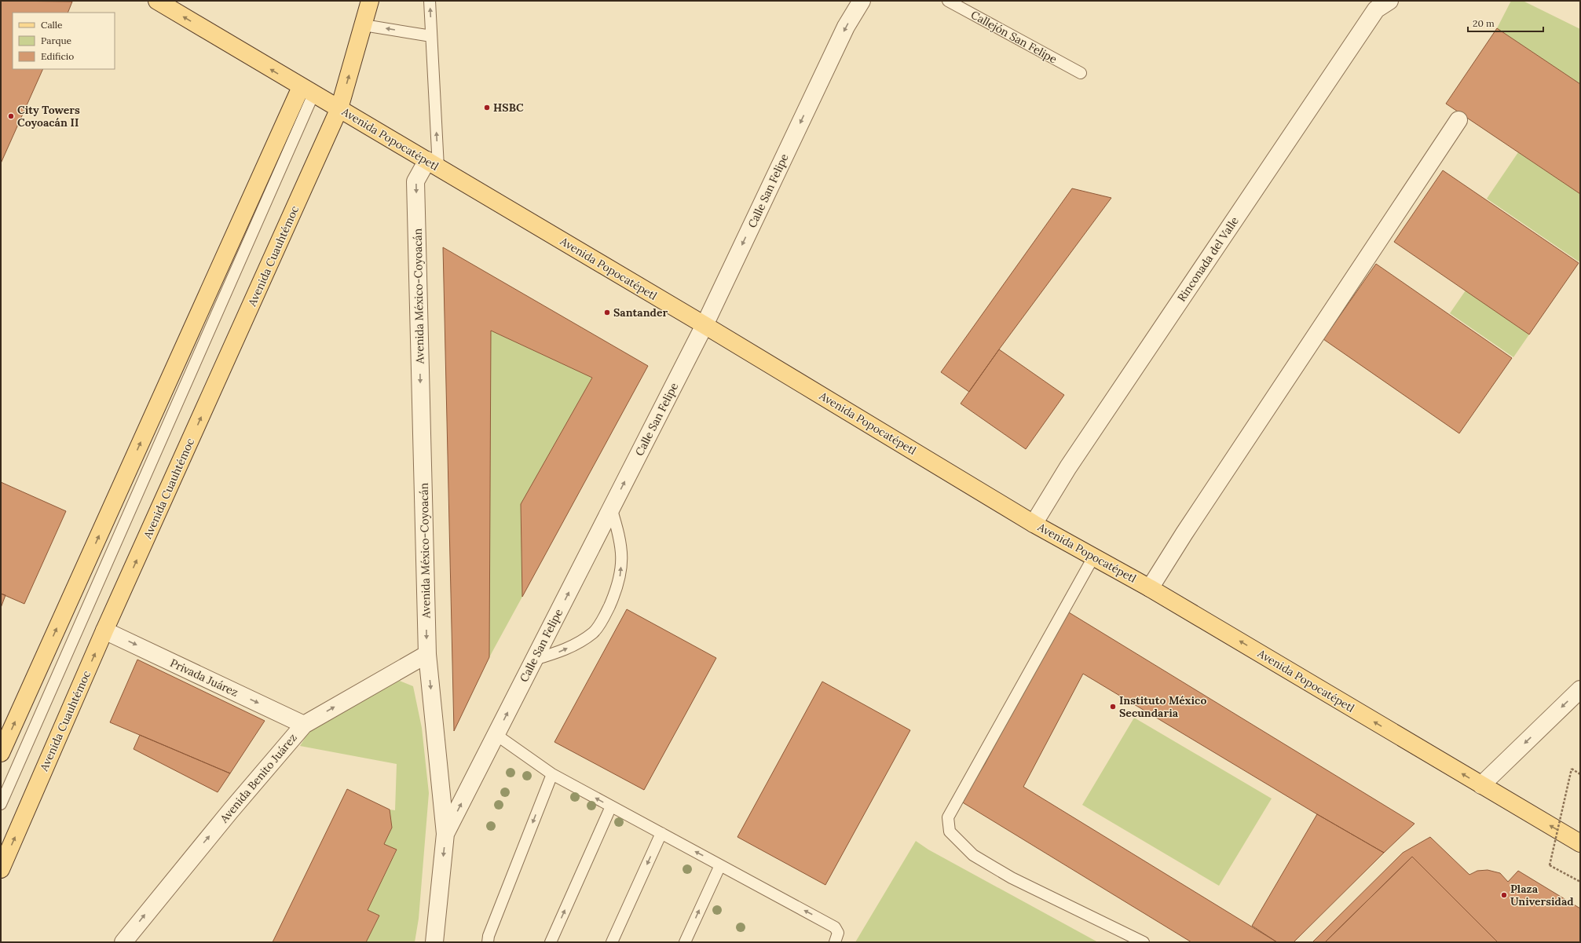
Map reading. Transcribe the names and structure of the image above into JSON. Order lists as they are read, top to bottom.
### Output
{
  "streets": {
    "main road": ["Avenida Popocatépetl", "Avenida Cuauhtémoc"],
    "street": [
      "Calle San Felipe",
      "Rinconada del Valle",
      "Avenida México-Coyoacán",
      "Privada Juárez",
      "Avenida Benito Juárez"
    ],
    "lane": ["Callejón San Felipe"]
  },
  "crossings": [
    ["Avenida Popocatépetl", "Calle San Felipe"],
    ["Avenida Popocatépetl", "Avenida Cuauhtémoc"],
    ["Avenida Popocatépetl", "Rinconada del Valle"],
    ["Avenida Popocatépetl", "Avenida México-Coyoacán"],
    ["Calle San Felipe", "Avenida México-Coyoacán"],
    ["Avenida Cuauhtémoc", "Privada Juárez"],
    ["Avenida México-Coyoacán", "Avenida Benito Juárez"],
    ["Privada Juárez", "Avenida Benito Juárez"]
  ],
  "one_way": [
    "Avenida Popocatépetl",
    "Avenida México-Coyoacán",
    "Privada Juárez",
    "Avenida Benito Juárez"
  ],
  "places": [
    "HSBC",
    "City Towers Coyoacán II",
    "Santander",
    "Instituto México Secundaria",
    "Plaza Universidad"
  ],
  "legend": ["Calle", "Parque", "Edificio"],
  "scale_bar": "20 m"
}
